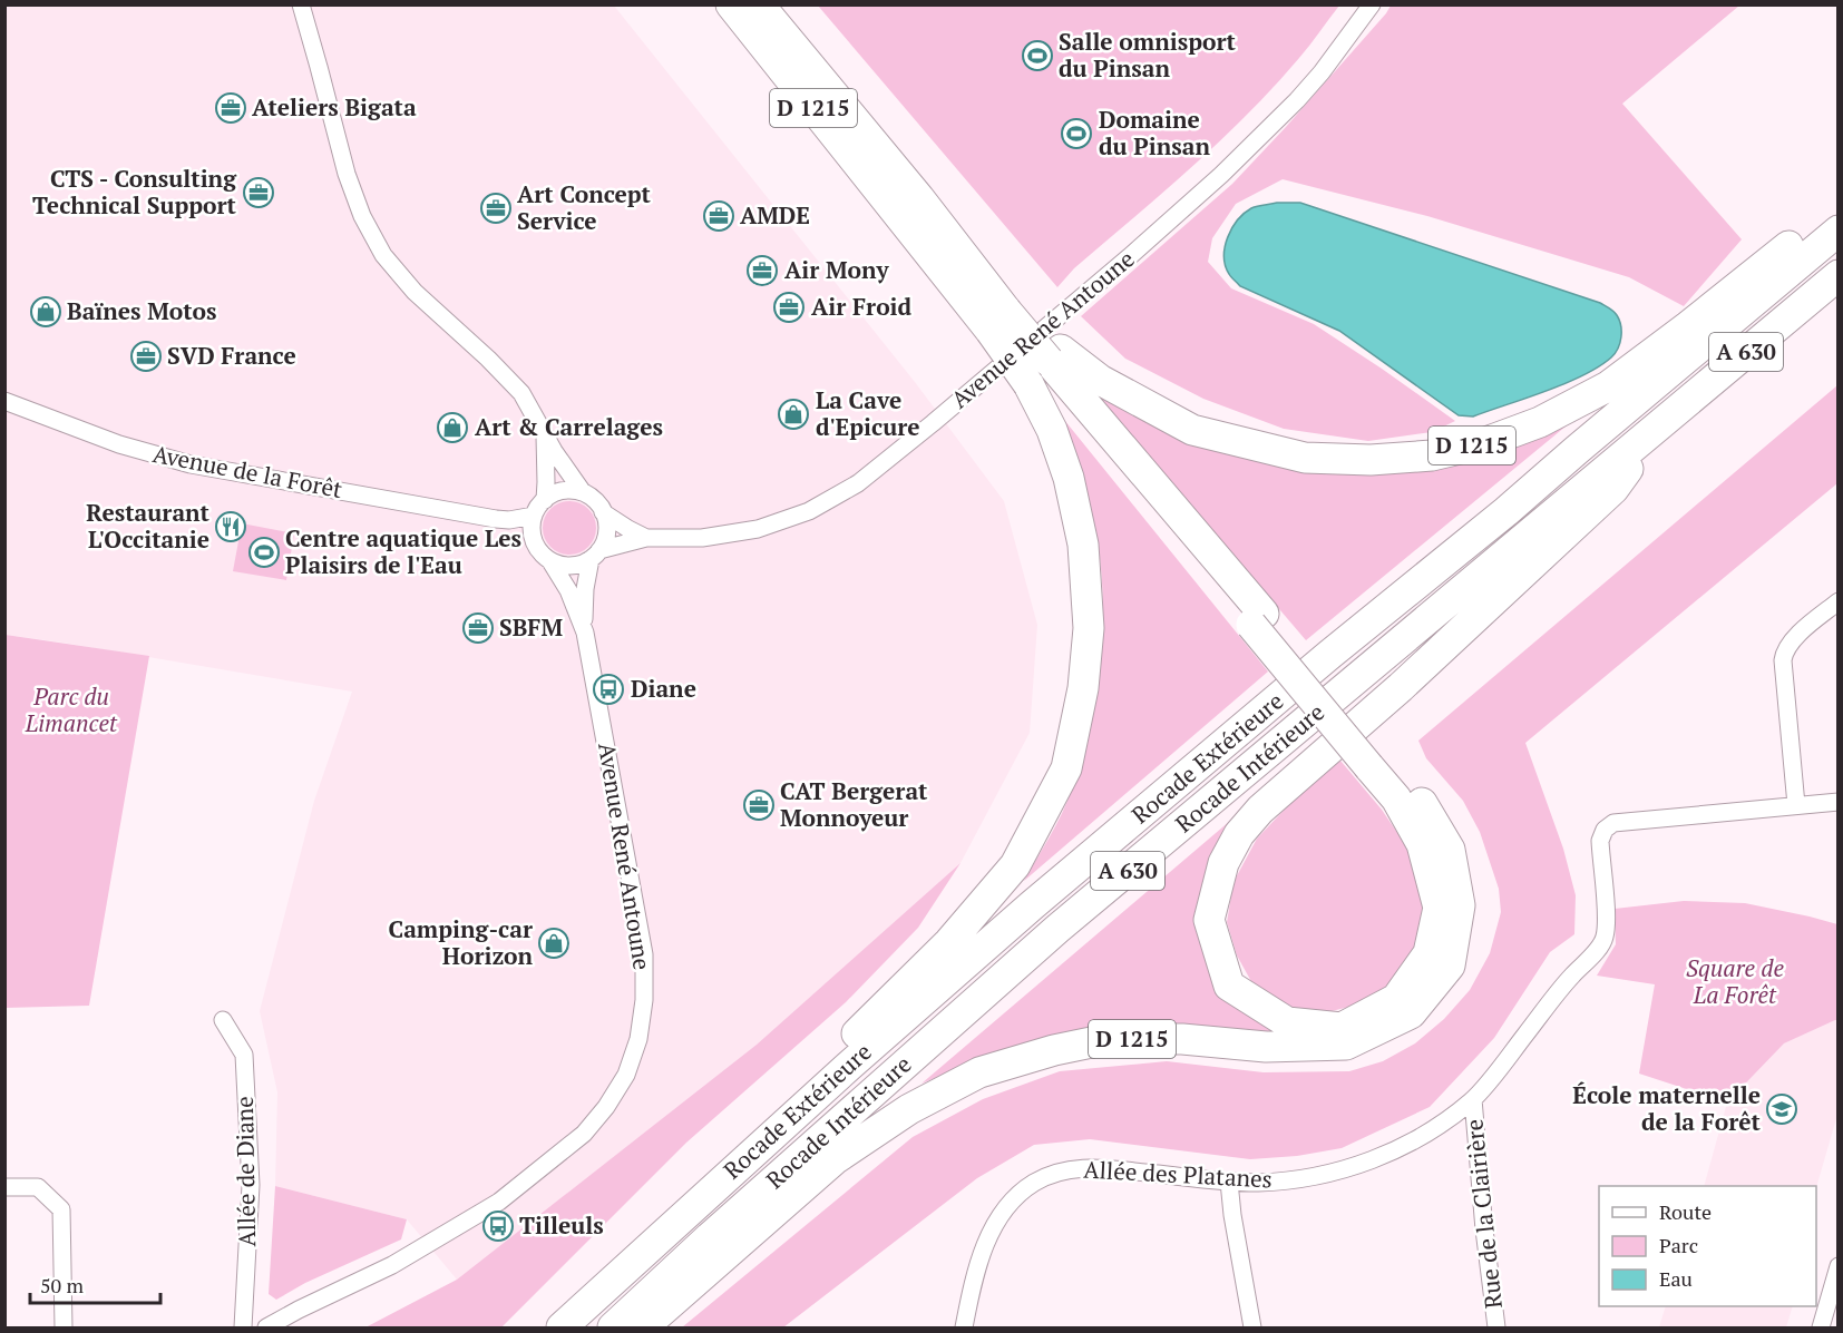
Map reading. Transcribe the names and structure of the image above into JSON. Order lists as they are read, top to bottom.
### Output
{
  "streets": {
    "highway": [
      "D 1215",
      "A 630",
      "Rocade Extérieure",
      "Rocade Intérieure"
    ],
    "street": [
      "Avenue René Antoune",
      "Avenue de la Forêt",
      "Allée de Diane",
      "Allée des Platanes",
      "Rue de la Clairière"
    ]
  },
  "crossings": [
    ["Avenue René Antoune", "Avenue de la Forêt"],
    ["Allée des Platanes", "Rue de la Clairière"]
  ],
  "parks": ["Parc du Limancet", "Square de La Forêt"],
  "places": {
    "sports": ["Salle omnisport du Pinsan", "Domaine du Pinsan", "Centre aquatique Les Plaisirs de l'Eau"],
    "office": [
      "Ateliers Bigata",
      "CTS - Consulting Technical Support",
      "Art Concept Service",
      "AMDE",
      "Air Mony",
      "Air Froid",
      "SVD France",
      "SBFM",
      "CAT Bergerat Monnoyeur"
    ],
    "shop": [
      "Baïnes Motos",
      "La Cave d'Epicure",
      "Art & Carrelages",
      "Camping-car Horizon"
    ],
    "restaurant": ["Restaurant L'Occitanie"],
    "bus stop": ["Diane", "Tilleuls"],
    "school or university": ["École maternelle de la Forêt"]
  },
  "legend": ["Route", "Parc", "Eau"],
  "scale_bar": "50 m"
}
